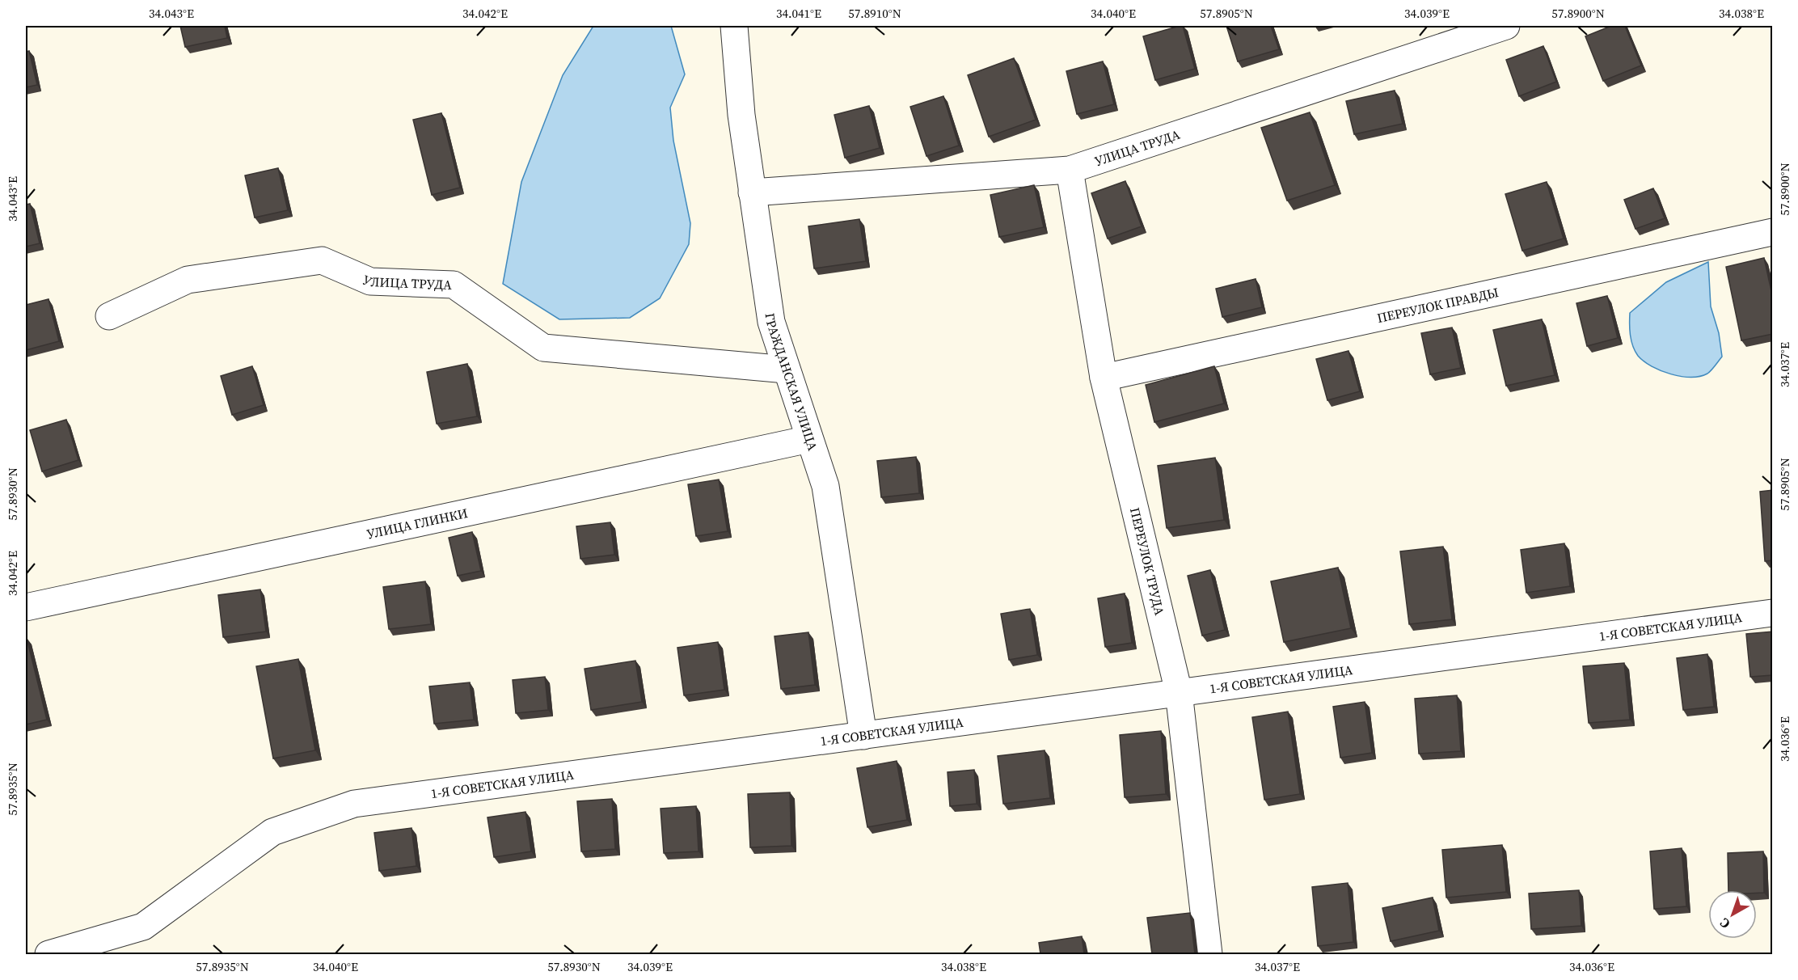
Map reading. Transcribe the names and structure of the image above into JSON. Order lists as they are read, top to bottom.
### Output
{
  "streets": {
    "street": [
      "УЛИЦА ТРУДА",
      "ПЕРЕУЛОК ПРАВДЫ",
      "ГРАЖДАНСКАЯ УЛИЦА",
      "УЛИЦА ГЛИНКИ",
      "ПЕРЕУЛОК ТРУДА",
      "1-Я СОВЕТСКАЯ УЛИЦА"
    ]
  },
  "crossings": [
    ["УЛИЦА ТРУДА", "ГРАЖДАНСКАЯ УЛИЦА"],
    ["УЛИЦА ТРУДА", "ПЕРЕУЛОК ТРУДА"],
    ["ПЕРЕУЛОК ПРАВДЫ", "ПЕРЕУЛОК ТРУДА"],
    ["ГРАЖДАНСКАЯ УЛИЦА", "УЛИЦА ГЛИНКИ"],
    ["ГРАЖДАНСКАЯ УЛИЦА", "1-Я СОВЕТСКАЯ УЛИЦА"],
    ["ПЕРЕУЛОК ТРУДА", "1-Я СОВЕТСКАЯ УЛИЦА"]
  ],
  "north": "bottom left",
  "coordinates": [
    "34.043°E",
    "34.042°E",
    "34.041°E",
    "57.8910°N",
    "34.040°E",
    "57.8905°N",
    "34.039°E",
    "57.8900°N",
    "34.038°E",
    "34.037°E",
    "57.8930°N",
    "34.036°E",
    "57.8935°N"
  ]
}
